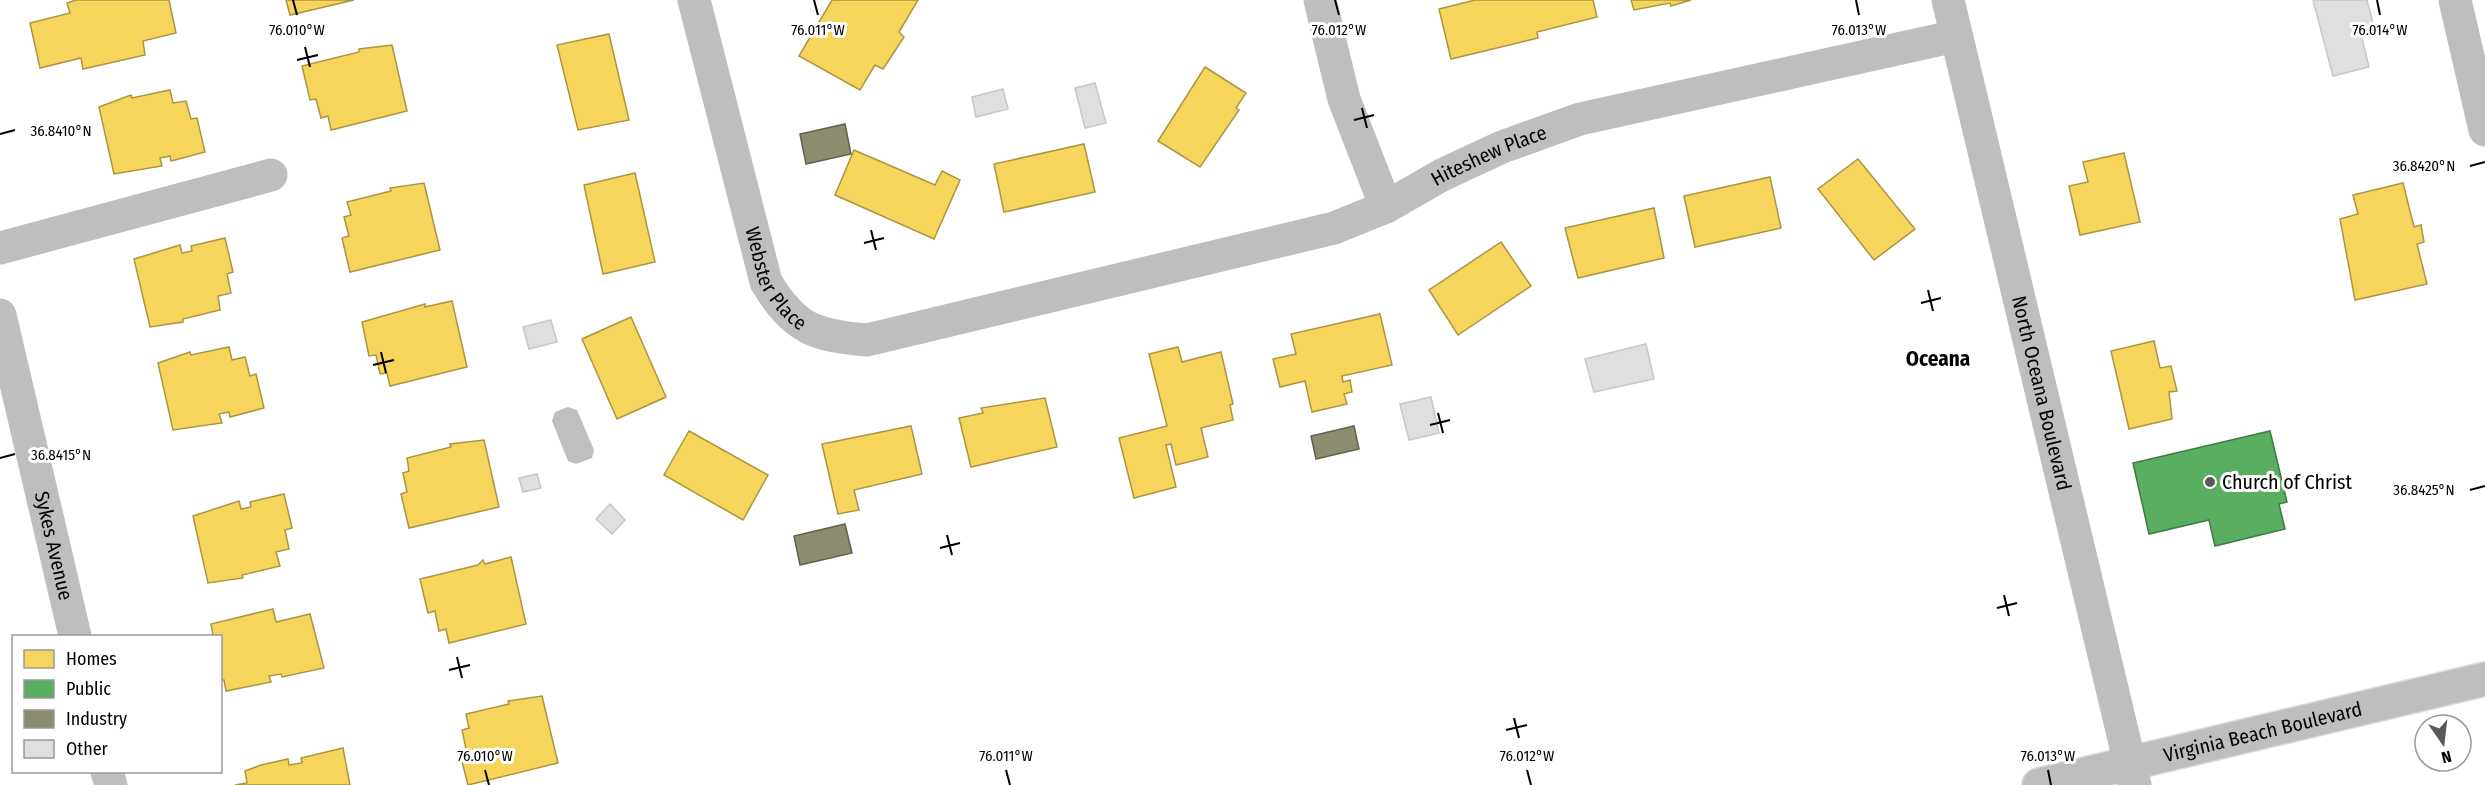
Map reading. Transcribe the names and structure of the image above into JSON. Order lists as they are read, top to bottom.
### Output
{
  "streets": {
    "street": [
      "Hiteshew Place",
      "Webster Place",
      "North Oceana Boulevard",
      "Sykes Avenue",
      "Virginia Beach Boulevard"
    ]
  },
  "crossings": [
    ["Hiteshew Place", "Webster Place"],
    ["Hiteshew Place", "North Oceana Boulevard"],
    ["North Oceana Boulevard", "Virginia Beach Boulevard"]
  ],
  "districts": ["Oceana"],
  "places": ["Church of Christ"],
  "legend": [
    "Homes",
    "Public",
    "Industry",
    "Other"
  ],
  "north": "bottom",
  "coordinates": [
    "76.010°W",
    "76.011°W",
    "76.012°W",
    "76.013°W",
    "76.014°W",
    "36.8410°N",
    "36.8420°N",
    "36.8415°N",
    "36.8425°N"
  ]
}
